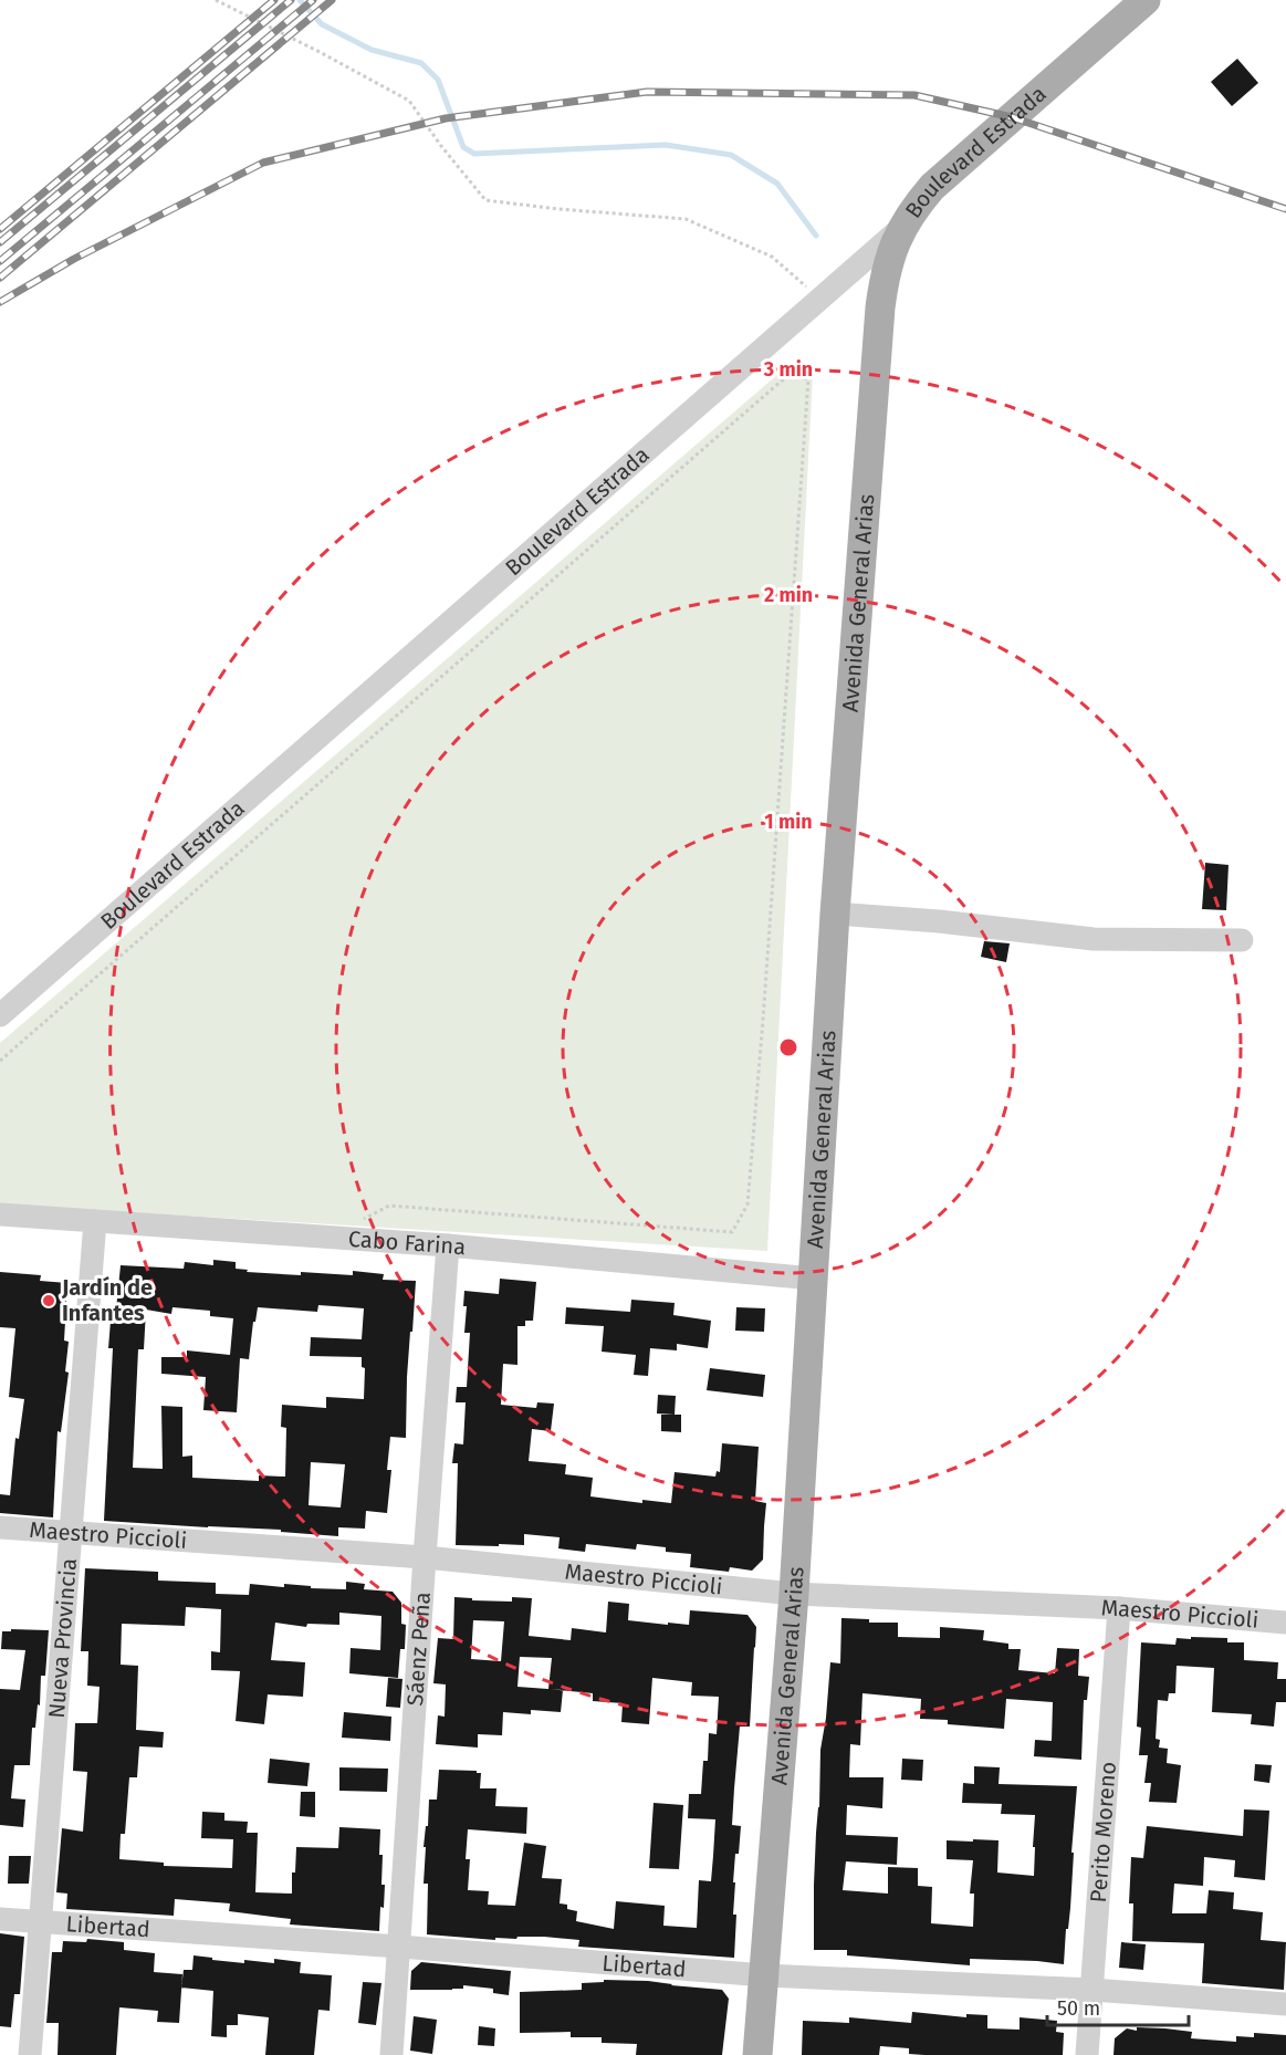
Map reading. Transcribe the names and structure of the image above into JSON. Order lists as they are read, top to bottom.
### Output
{
  "streets": {
    "main road": ["Boulevard Estrada", "Avenida General Arias"],
    "street": [
      "Cabo Farina",
      "Maestro Piccioli",
      "Nueva Provincia",
      "Sáenz Peña",
      "Perito Moreno",
      "Libertad"
    ]
  },
  "crossings": [
    ["Boulevard Estrada", "Avenida General Arias"],
    ["Avenida General Arias", "Cabo Farina"],
    ["Avenida General Arias", "Maestro Piccioli"],
    ["Avenida General Arias", "Libertad"],
    ["Cabo Farina", "Nueva Provincia"],
    ["Cabo Farina", "Sáenz Peña"],
    ["Maestro Piccioli", "Nueva Provincia"],
    ["Maestro Piccioli", "Sáenz Peña"],
    ["Maestro Piccioli", "Perito Moreno"],
    ["Nueva Provincia", "Libertad"],
    ["Sáenz Peña", "Libertad"],
    ["Perito Moreno", "Libertad"]
  ],
  "places": ["Jardín de Infantes"],
  "scale_bar": "50 m",
  "rings": ["3 min", "2 min", "1 min"]
}
